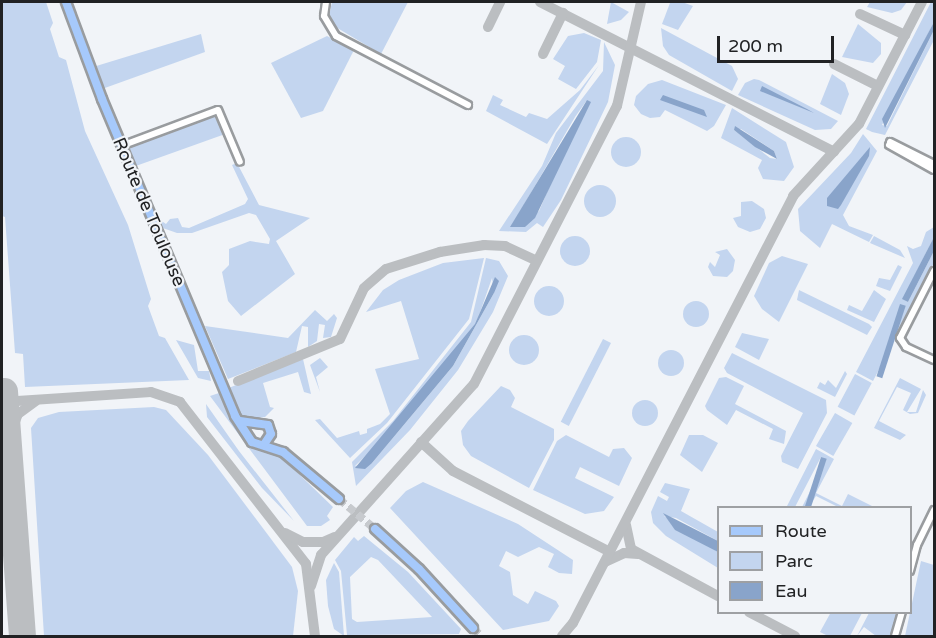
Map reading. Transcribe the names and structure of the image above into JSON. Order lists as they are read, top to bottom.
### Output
{
  "streets": {
    "main road": ["Route de Toulouse"]
  },
  "legend": ["Route", "Parc", "Eau"],
  "scale_bar": "200 m"
}
